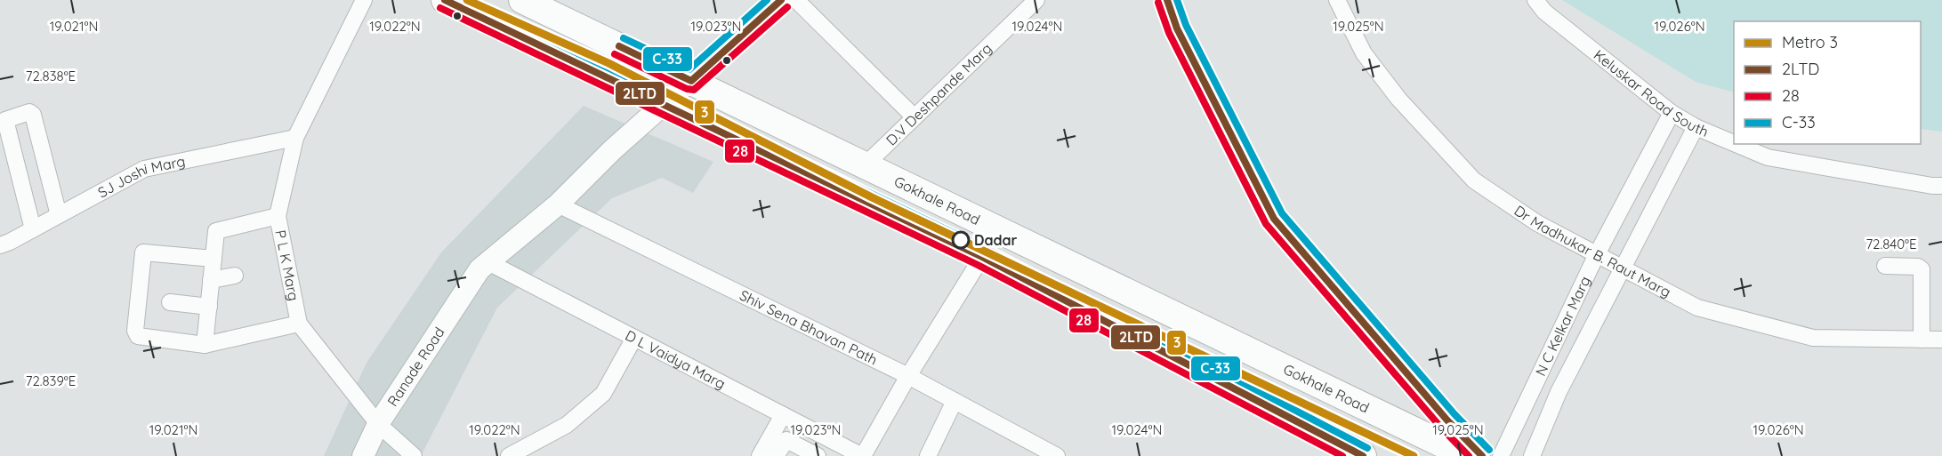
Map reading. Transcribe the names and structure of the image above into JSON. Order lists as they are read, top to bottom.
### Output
{
  "streets": {
    "main road": ["Gokhale Road"],
    "street": [
      "Keluskar Road South",
      "D.V Deshpande Marg",
      "SJ Joshi Marg",
      "Dr Madhukar B. Raut Marg",
      "P L K Marg",
      "N C Kelkar Marg",
      "Shiv Sena Bhavan Path",
      "D L Vaidya Marg",
      "Ranade Road"
    ]
  },
  "crossings": [
    ["Keluskar Road South", "N C Kelkar Marg"],
    ["D.V Deshpande Marg", "Gokhale Road"],
    ["SJ Joshi Marg", "P L K Marg"],
    ["Gokhale Road", "Ranade Road"],
    ["Dr Madhukar B. Raut Marg", "N C Kelkar Marg"],
    ["P L K Marg", "Ranade Road"],
    ["Shiv Sena Bhavan Path", "Ranade Road"],
    ["D L Vaidya Marg", "Ranade Road"]
  ],
  "places": ["Dadar"],
  "lines": [
    "metro line 3",
    "transit line 2LTD",
    "transit line C-33",
    "transit line 28"
  ],
  "legend": [
    "Metro 3",
    "2LTD",
    "28",
    "C-33"
  ],
  "coordinates": [
    "19.021°N",
    "19.022°N",
    "19.023°N",
    "19.024°N",
    "19.025°N",
    "19.026°N",
    "72.838°E",
    "72.840°E",
    "72.839°E"
  ]
}
